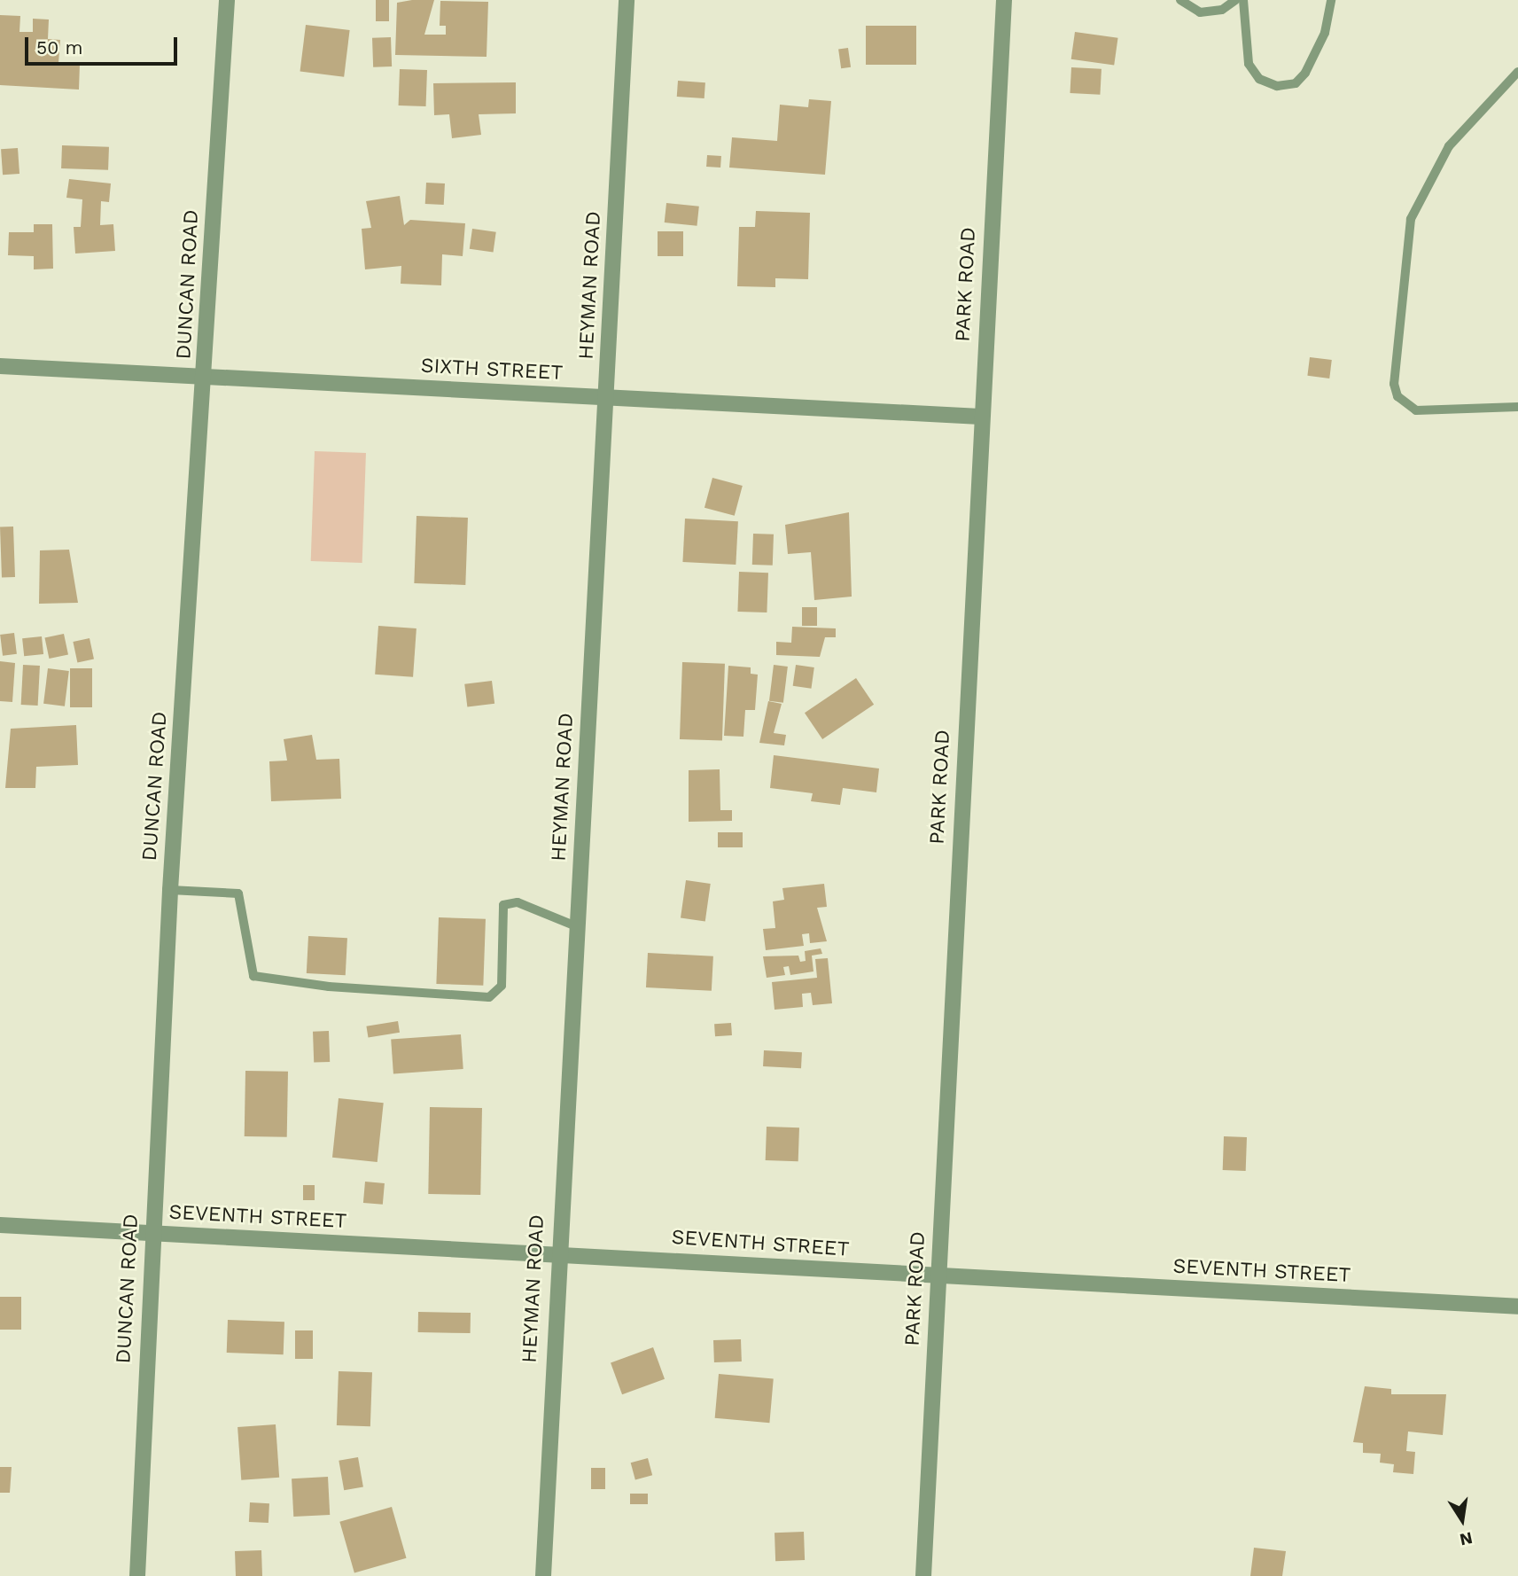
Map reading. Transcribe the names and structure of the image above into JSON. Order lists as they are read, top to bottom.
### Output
{
  "streets": {
    "street": [
      "DUNCAN ROAD",
      "PARK ROAD",
      "HEYMAN ROAD",
      "SIXTH STREET",
      "SEVENTH STREET"
    ]
  },
  "crossings": [
    ["DUNCAN ROAD", "SIXTH STREET"],
    ["DUNCAN ROAD", "SEVENTH STREET"],
    ["PARK ROAD", "SIXTH STREET"],
    ["PARK ROAD", "SEVENTH STREET"],
    ["HEYMAN ROAD", "SIXTH STREET"],
    ["HEYMAN ROAD", "SEVENTH STREET"]
  ],
  "scale_bar": "50 m",
  "north": "bottom"
}
